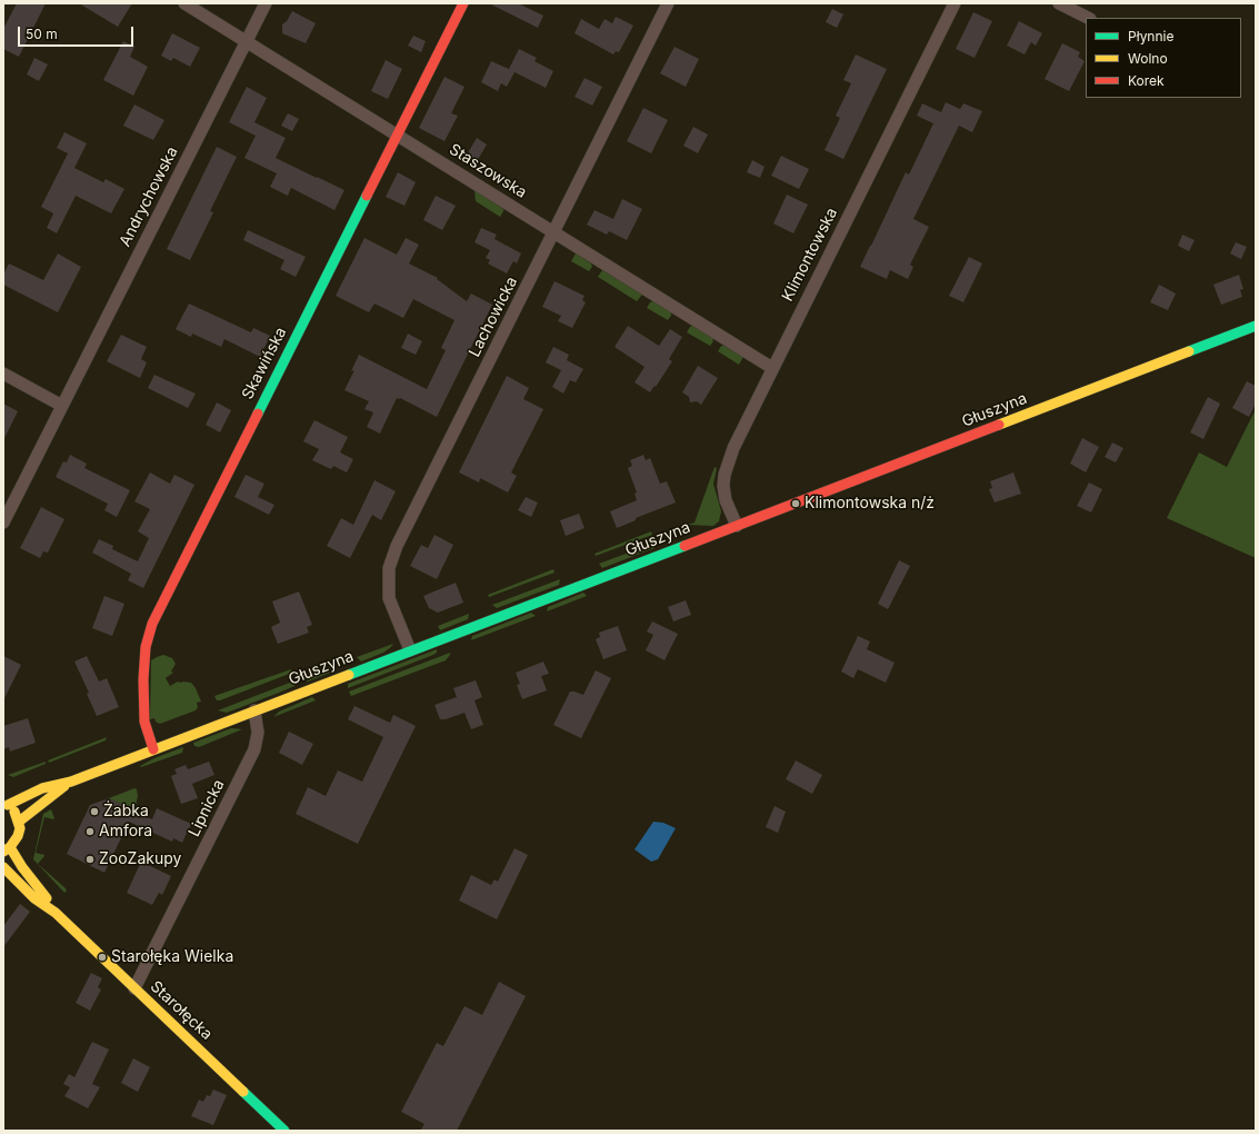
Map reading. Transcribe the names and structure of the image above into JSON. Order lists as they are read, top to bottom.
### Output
{
  "streets": {
    "street": [
      "Staszowska",
      "Andrychowska",
      "Klimontowska",
      "Lachowicka",
      "Skawińska",
      "Głuszyna",
      "Lipnicka",
      "Starołęcka"
    ]
  },
  "crossings": [
    ["Staszowska", "Andrychowska"],
    ["Staszowska", "Klimontowska"],
    ["Staszowska", "Lachowicka"],
    ["Staszowska", "Skawińska"],
    ["Klimontowska", "Głuszyna"],
    ["Lachowicka", "Głuszyna"],
    ["Skawińska", "Głuszyna"],
    ["Głuszyna", "Lipnicka"],
    ["Lipnicka", "Starołęcka"]
  ],
  "places": [
    "Klimontowska n/ż",
    "Żabka",
    "Amfora",
    "ZooZakupy",
    "Starołęka Wielka"
  ],
  "legend": ["Płynnie", "Wolno", "Korek"],
  "scale_bar": "50 m"
}
